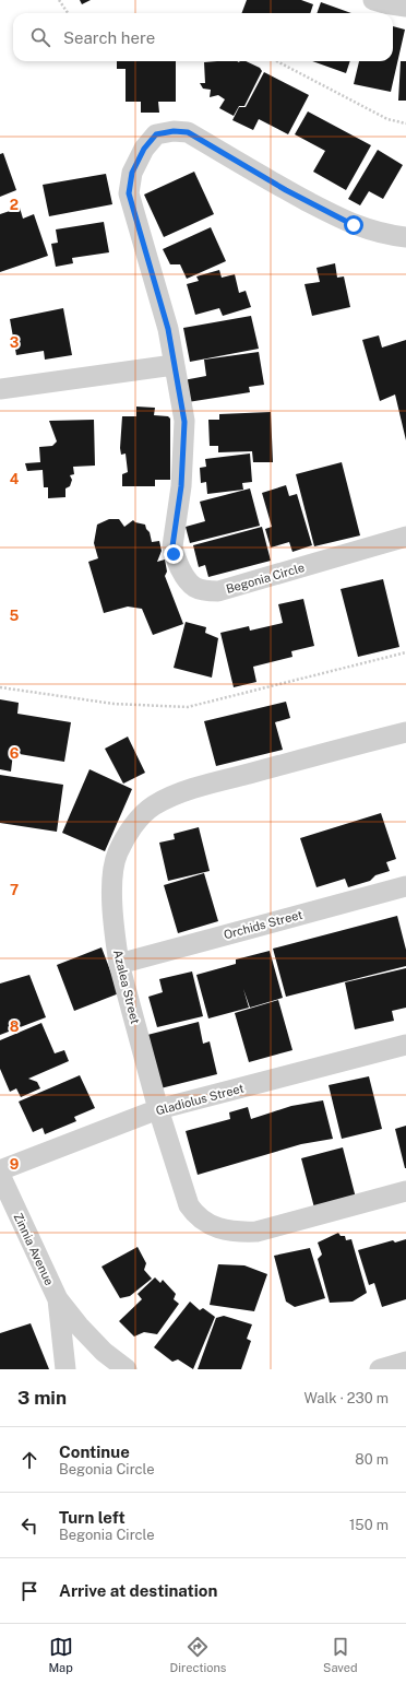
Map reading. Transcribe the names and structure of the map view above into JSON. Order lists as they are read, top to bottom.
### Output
{
  "streets": {
    "street": [
      "Begonia Circle",
      "Orchids Street",
      "Azalea Street",
      "Gladiolus Street",
      "Zinnia Avenue"
    ]
  },
  "crossings": [
    ["Orchids Street", "Azalea Street"],
    ["Azalea Street", "Gladiolus Street"]
  ],
  "page": {
    "search": "Search here",
    "heading": ["3 min", "Walk · 230 m"],
    "list": [
      ["Continue", "Begonia Circle", "80 m"],
      ["Turn left", "Begonia Circle", "150 m"],
      "Arrive at destination"
    ],
    "nav": ["Map", "Directions", "Saved"]
  },
  "grid": {
    "rows": [
      "2",
      "3",
      "4",
      "5",
      "6",
      "7",
      "8",
      "9"
    ]
  }
}
